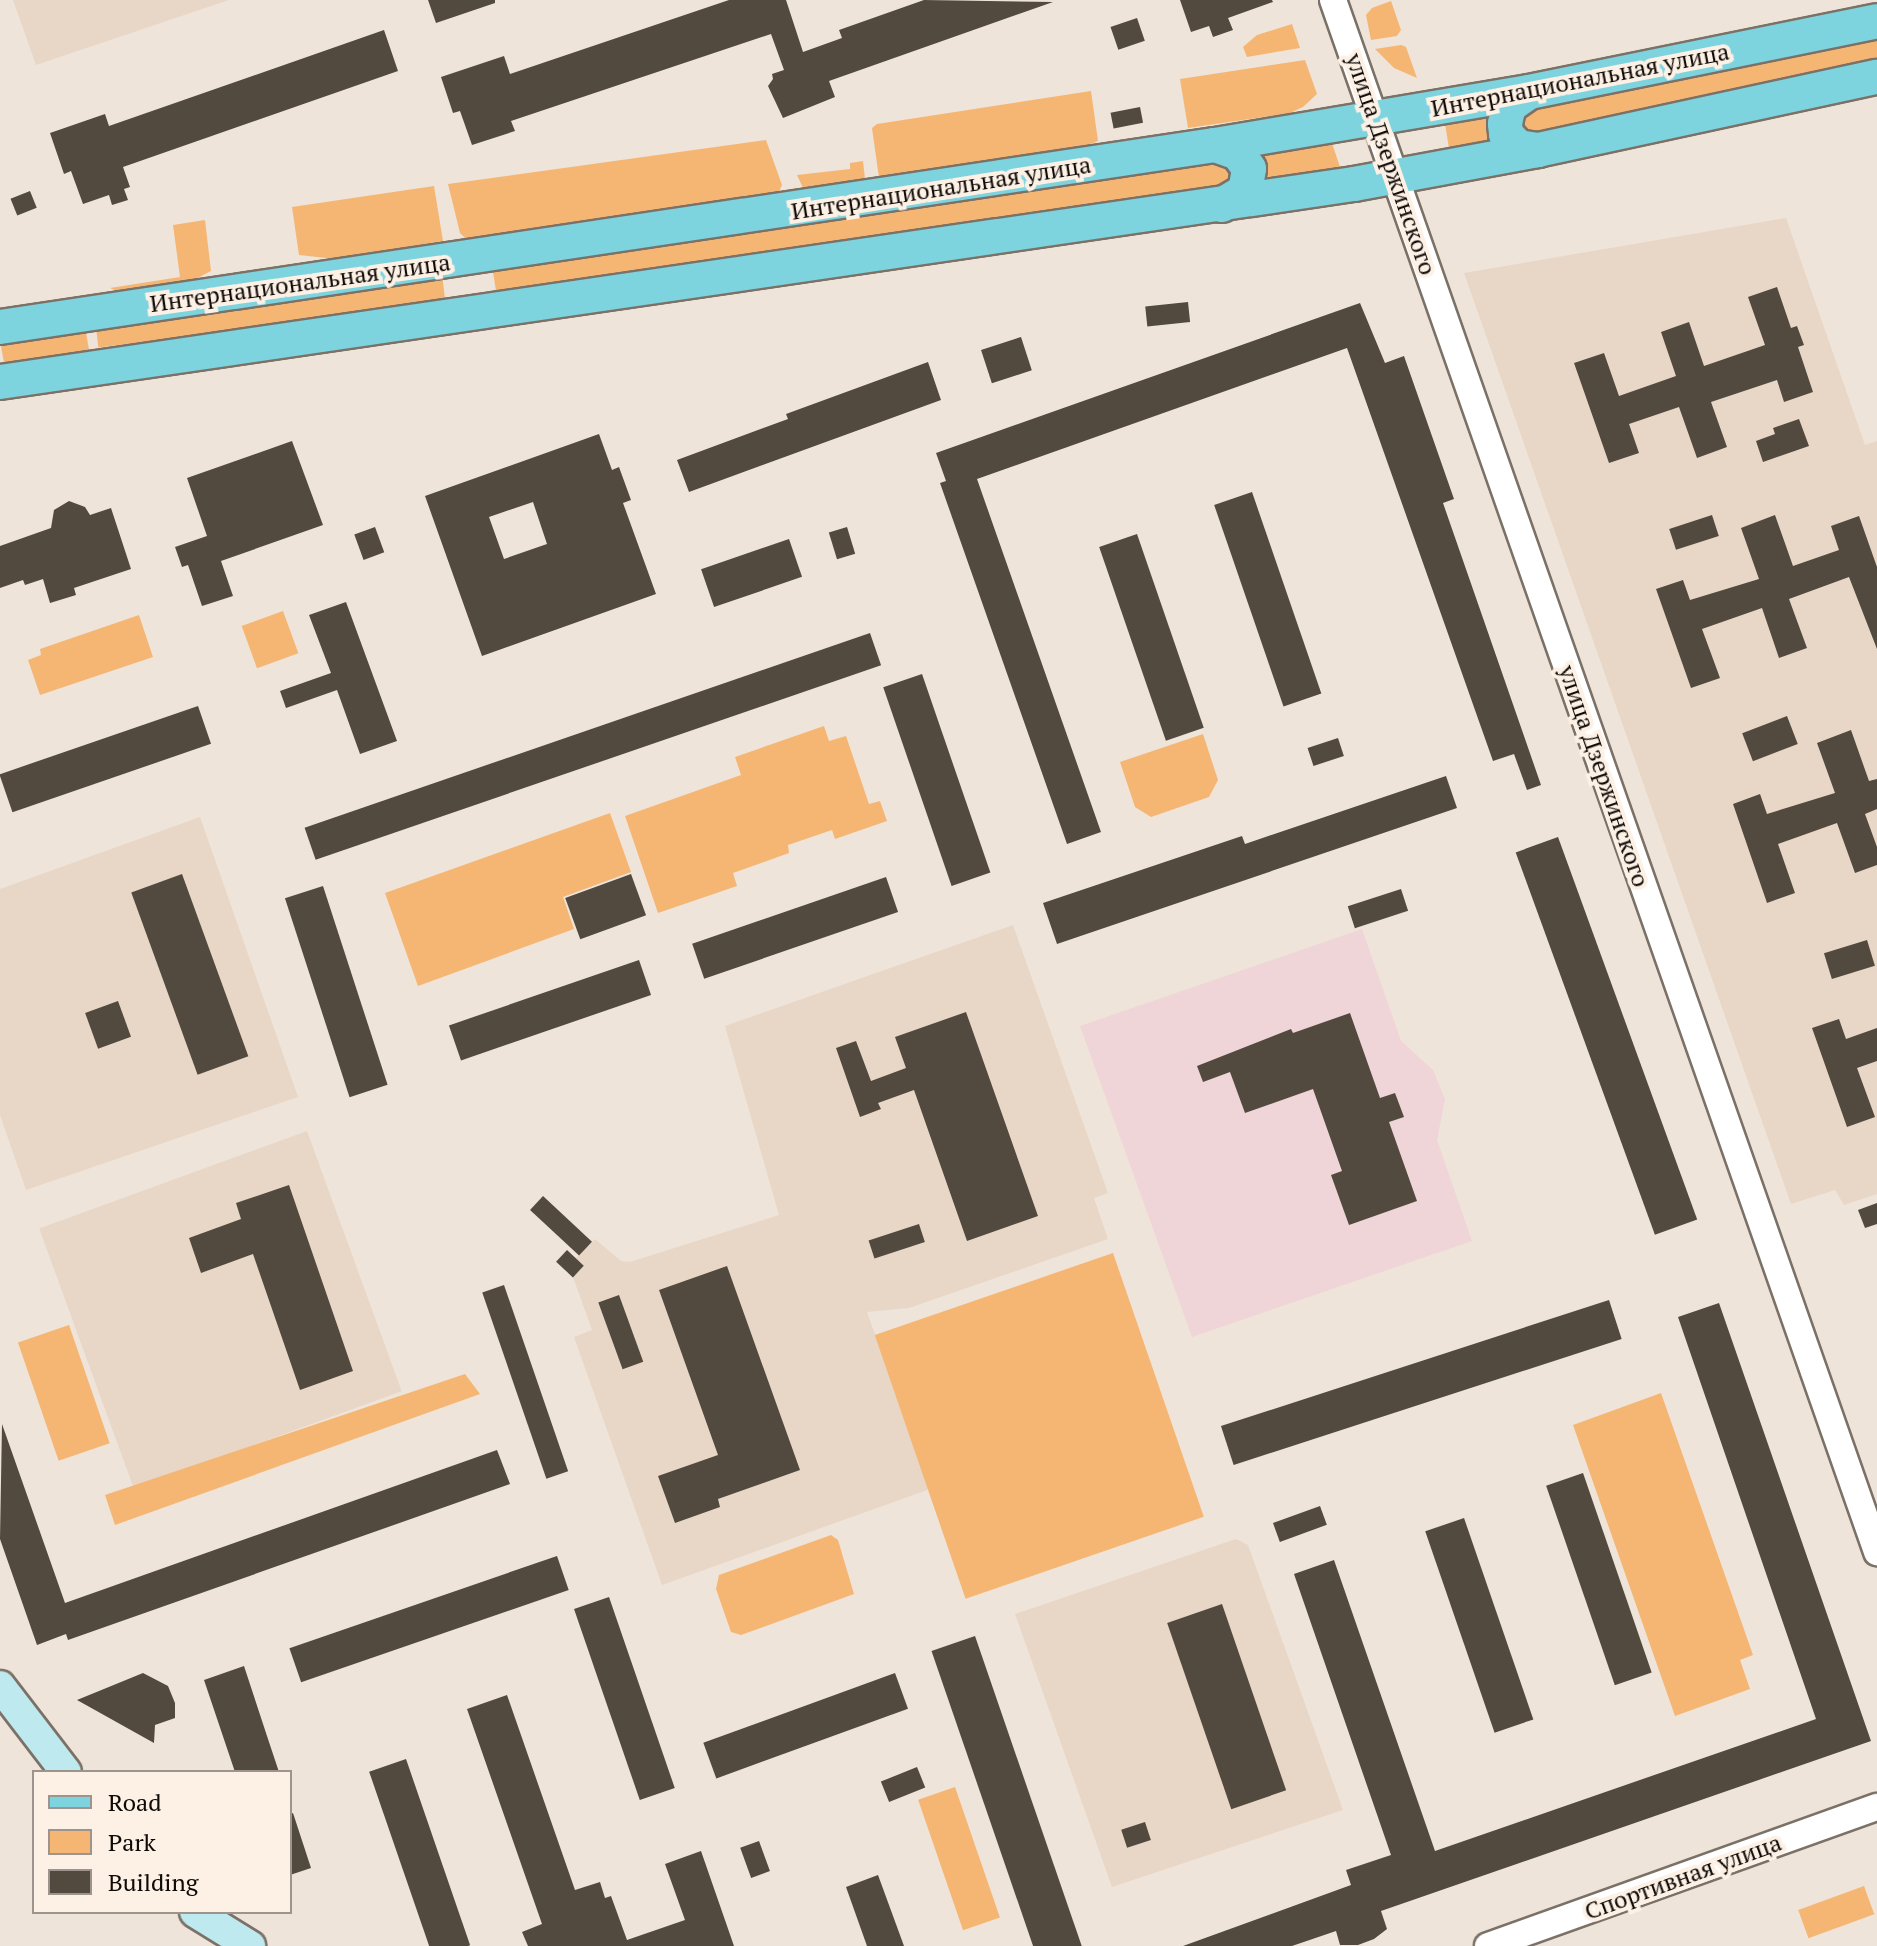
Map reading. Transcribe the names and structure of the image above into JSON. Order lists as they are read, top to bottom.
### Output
{
  "streets": {
    "main road": ["Интернациональная улица"],
    "street": ["улица Дзержинского", "Спортивная улица"]
  },
  "crossings": [
    ["Интернациональная улица", "улица Дзержинского"]
  ],
  "legend": ["Road", "Park", "Building"]
}
